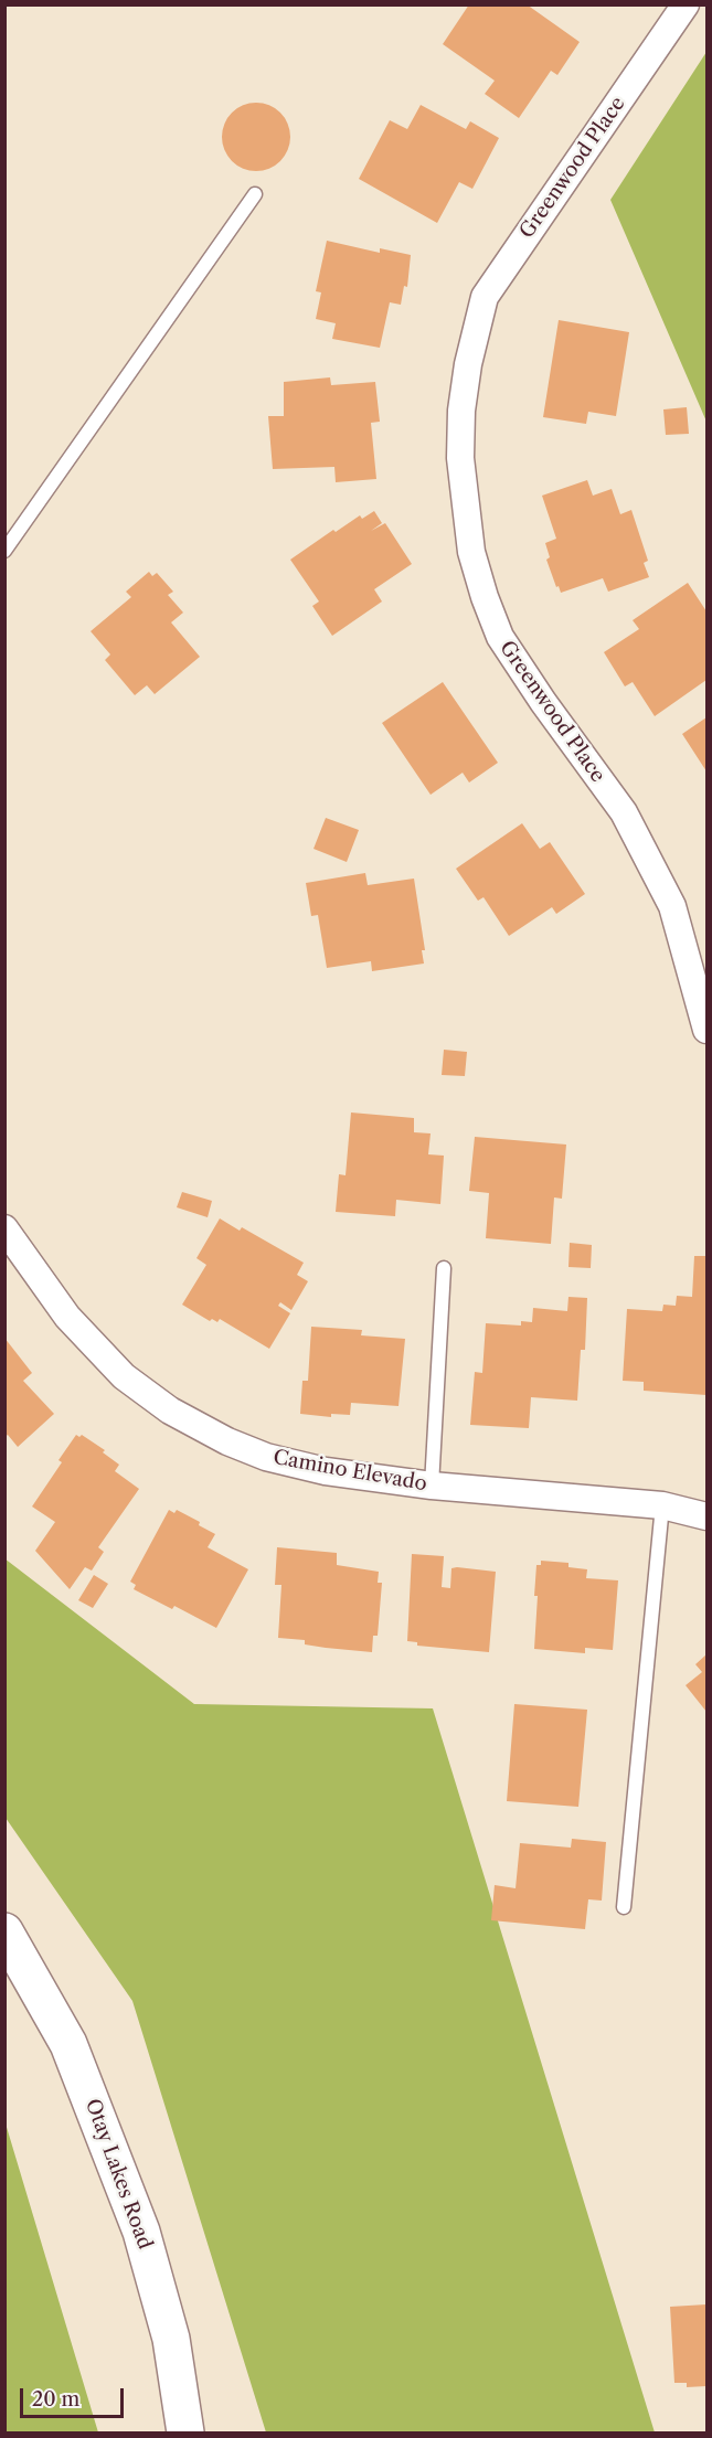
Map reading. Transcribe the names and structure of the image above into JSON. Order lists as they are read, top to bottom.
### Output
{
  "streets": {
    "main road": ["Otay Lakes Road"],
    "street": ["Greenwood Place", "Camino Elevado"]
  },
  "scale_bar": "20 m"
}
